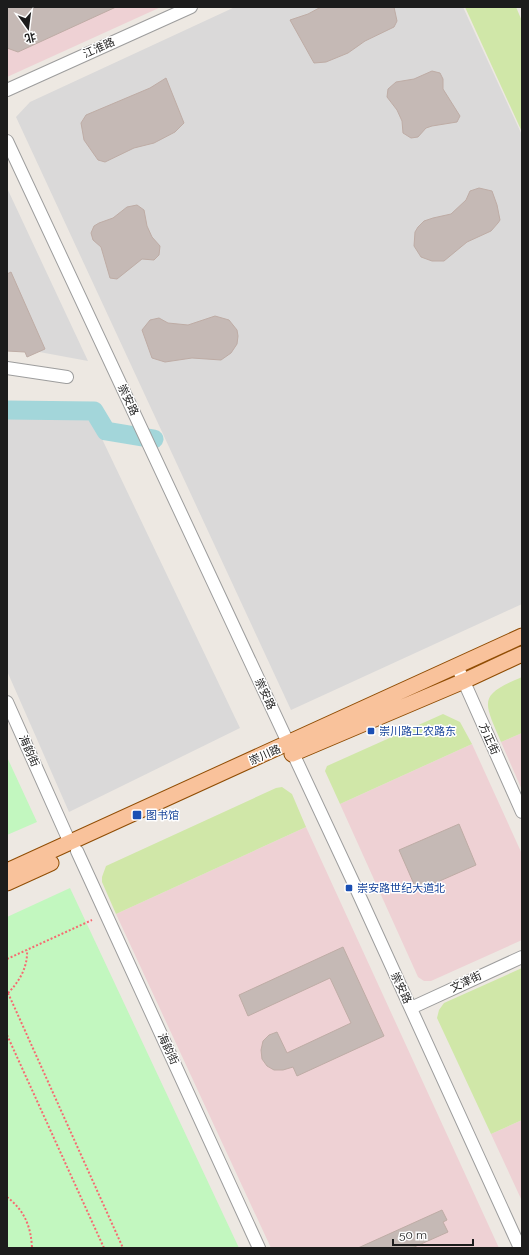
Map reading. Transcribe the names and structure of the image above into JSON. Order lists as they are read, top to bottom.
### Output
{
  "streets": {
    "main road": ["崇川路"],
    "street": [
      "江淮路",
      "崇安路",
      "方正街",
      "海韵街",
      "文津街"
    ]
  },
  "crossings": [
    ["崇安路", "崇川路"],
    ["崇安路", "文津街"],
    ["方正街", "崇川路"],
    ["海韵街", "崇川路"]
  ],
  "places": {
    "transit": ["崇川路工农路东", "图书馆", "崇安路世纪大道北"]
  },
  "scale_bar": "50 m",
  "north": "bottom"
}
